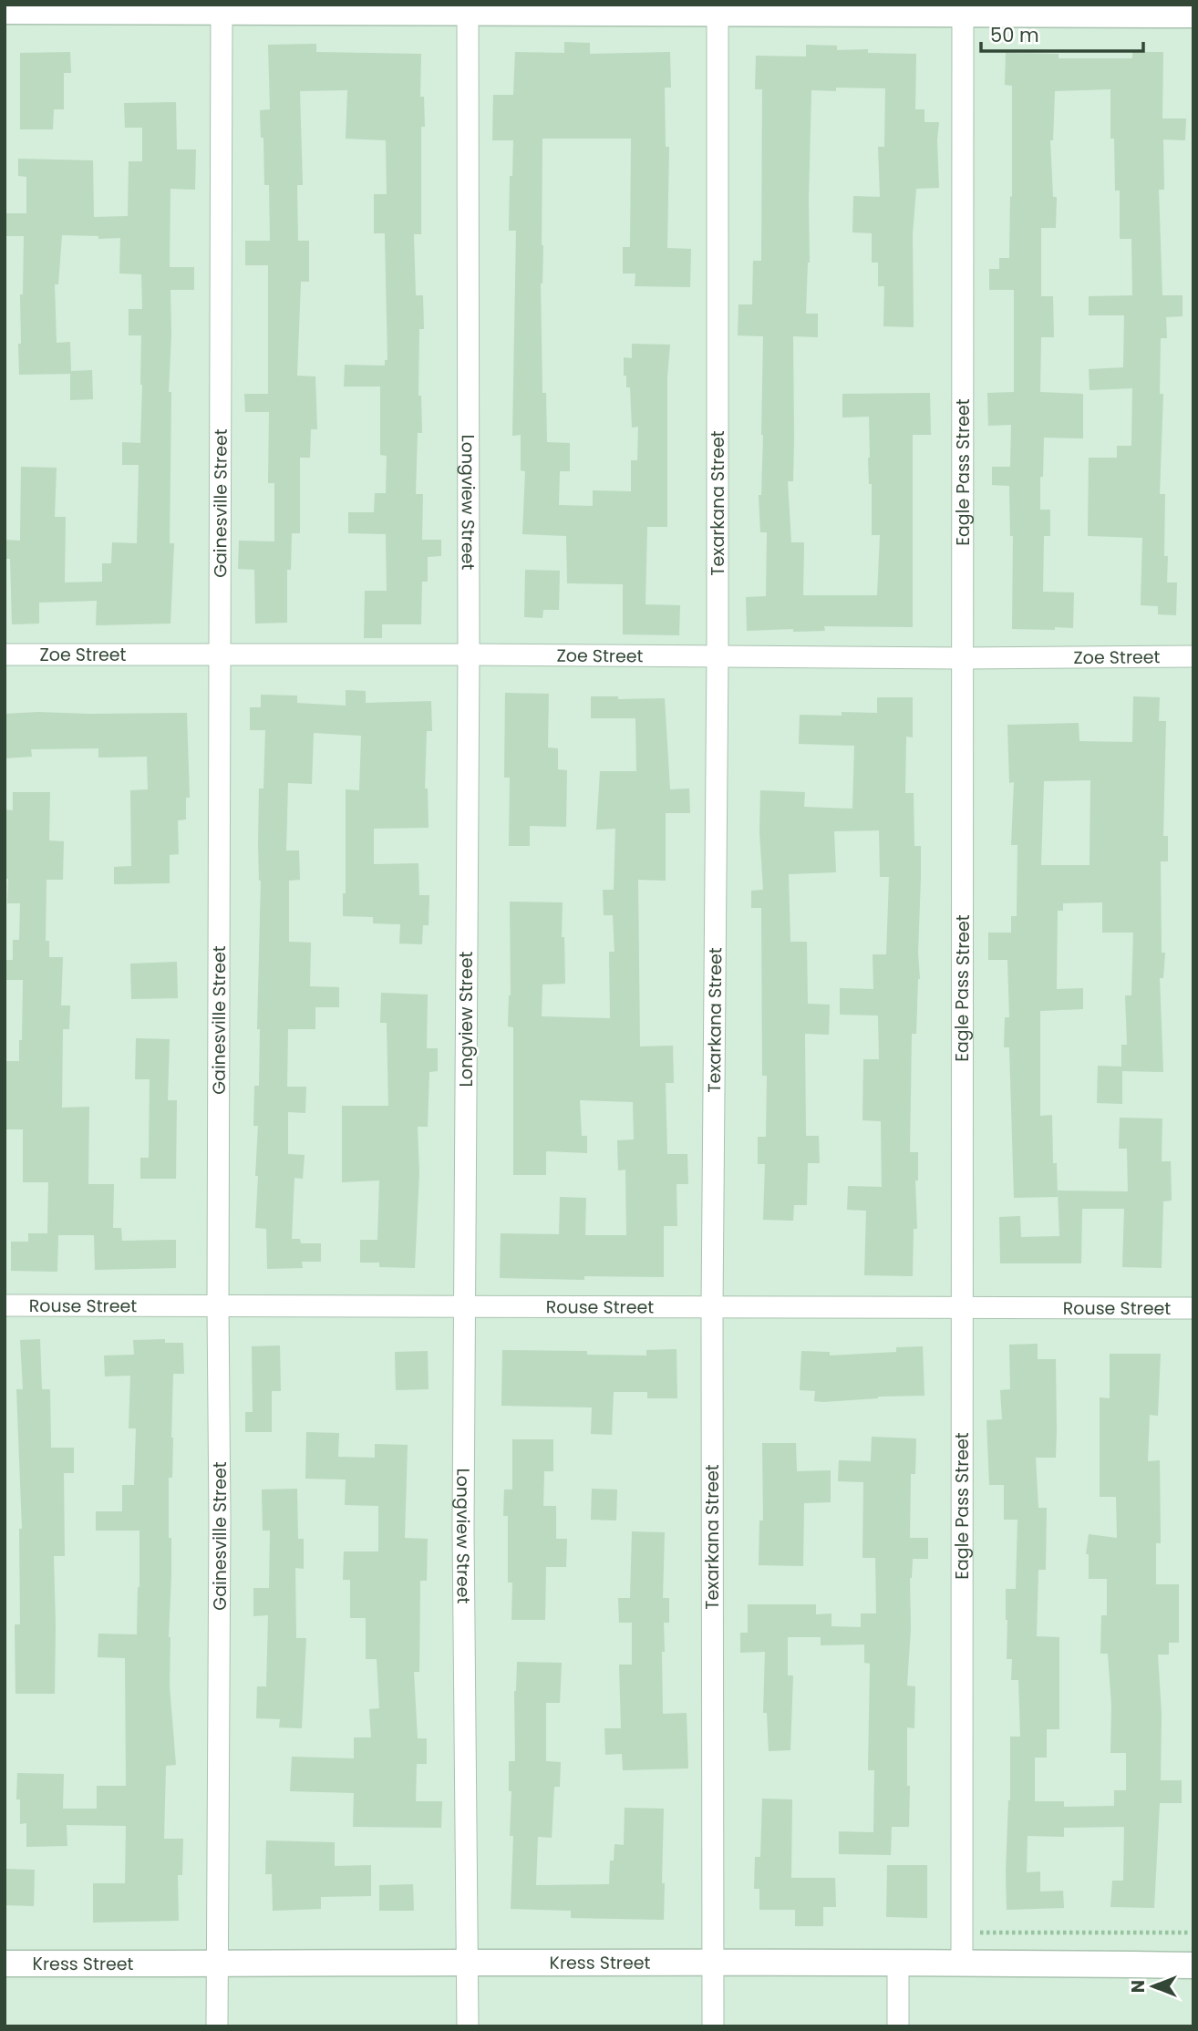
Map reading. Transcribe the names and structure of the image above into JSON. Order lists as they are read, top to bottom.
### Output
{
  "streets": {
    "street": [
      "Eagle Pass Street",
      "Gainesville Street",
      "Longview Street",
      "Texarkana Street",
      "Zoe Street",
      "Rouse Street",
      "Kress Street"
    ]
  },
  "crossings": [
    ["Eagle Pass Street", "Zoe Street"],
    ["Eagle Pass Street", "Rouse Street"],
    ["Eagle Pass Street", "Kress Street"],
    ["Gainesville Street", "Zoe Street"],
    ["Gainesville Street", "Rouse Street"],
    ["Gainesville Street", "Kress Street"],
    ["Longview Street", "Zoe Street"],
    ["Longview Street", "Rouse Street"],
    ["Longview Street", "Kress Street"],
    ["Texarkana Street", "Zoe Street"],
    ["Texarkana Street", "Rouse Street"],
    ["Texarkana Street", "Kress Street"]
  ],
  "scale_bar": "50 m",
  "north": "left"
}
